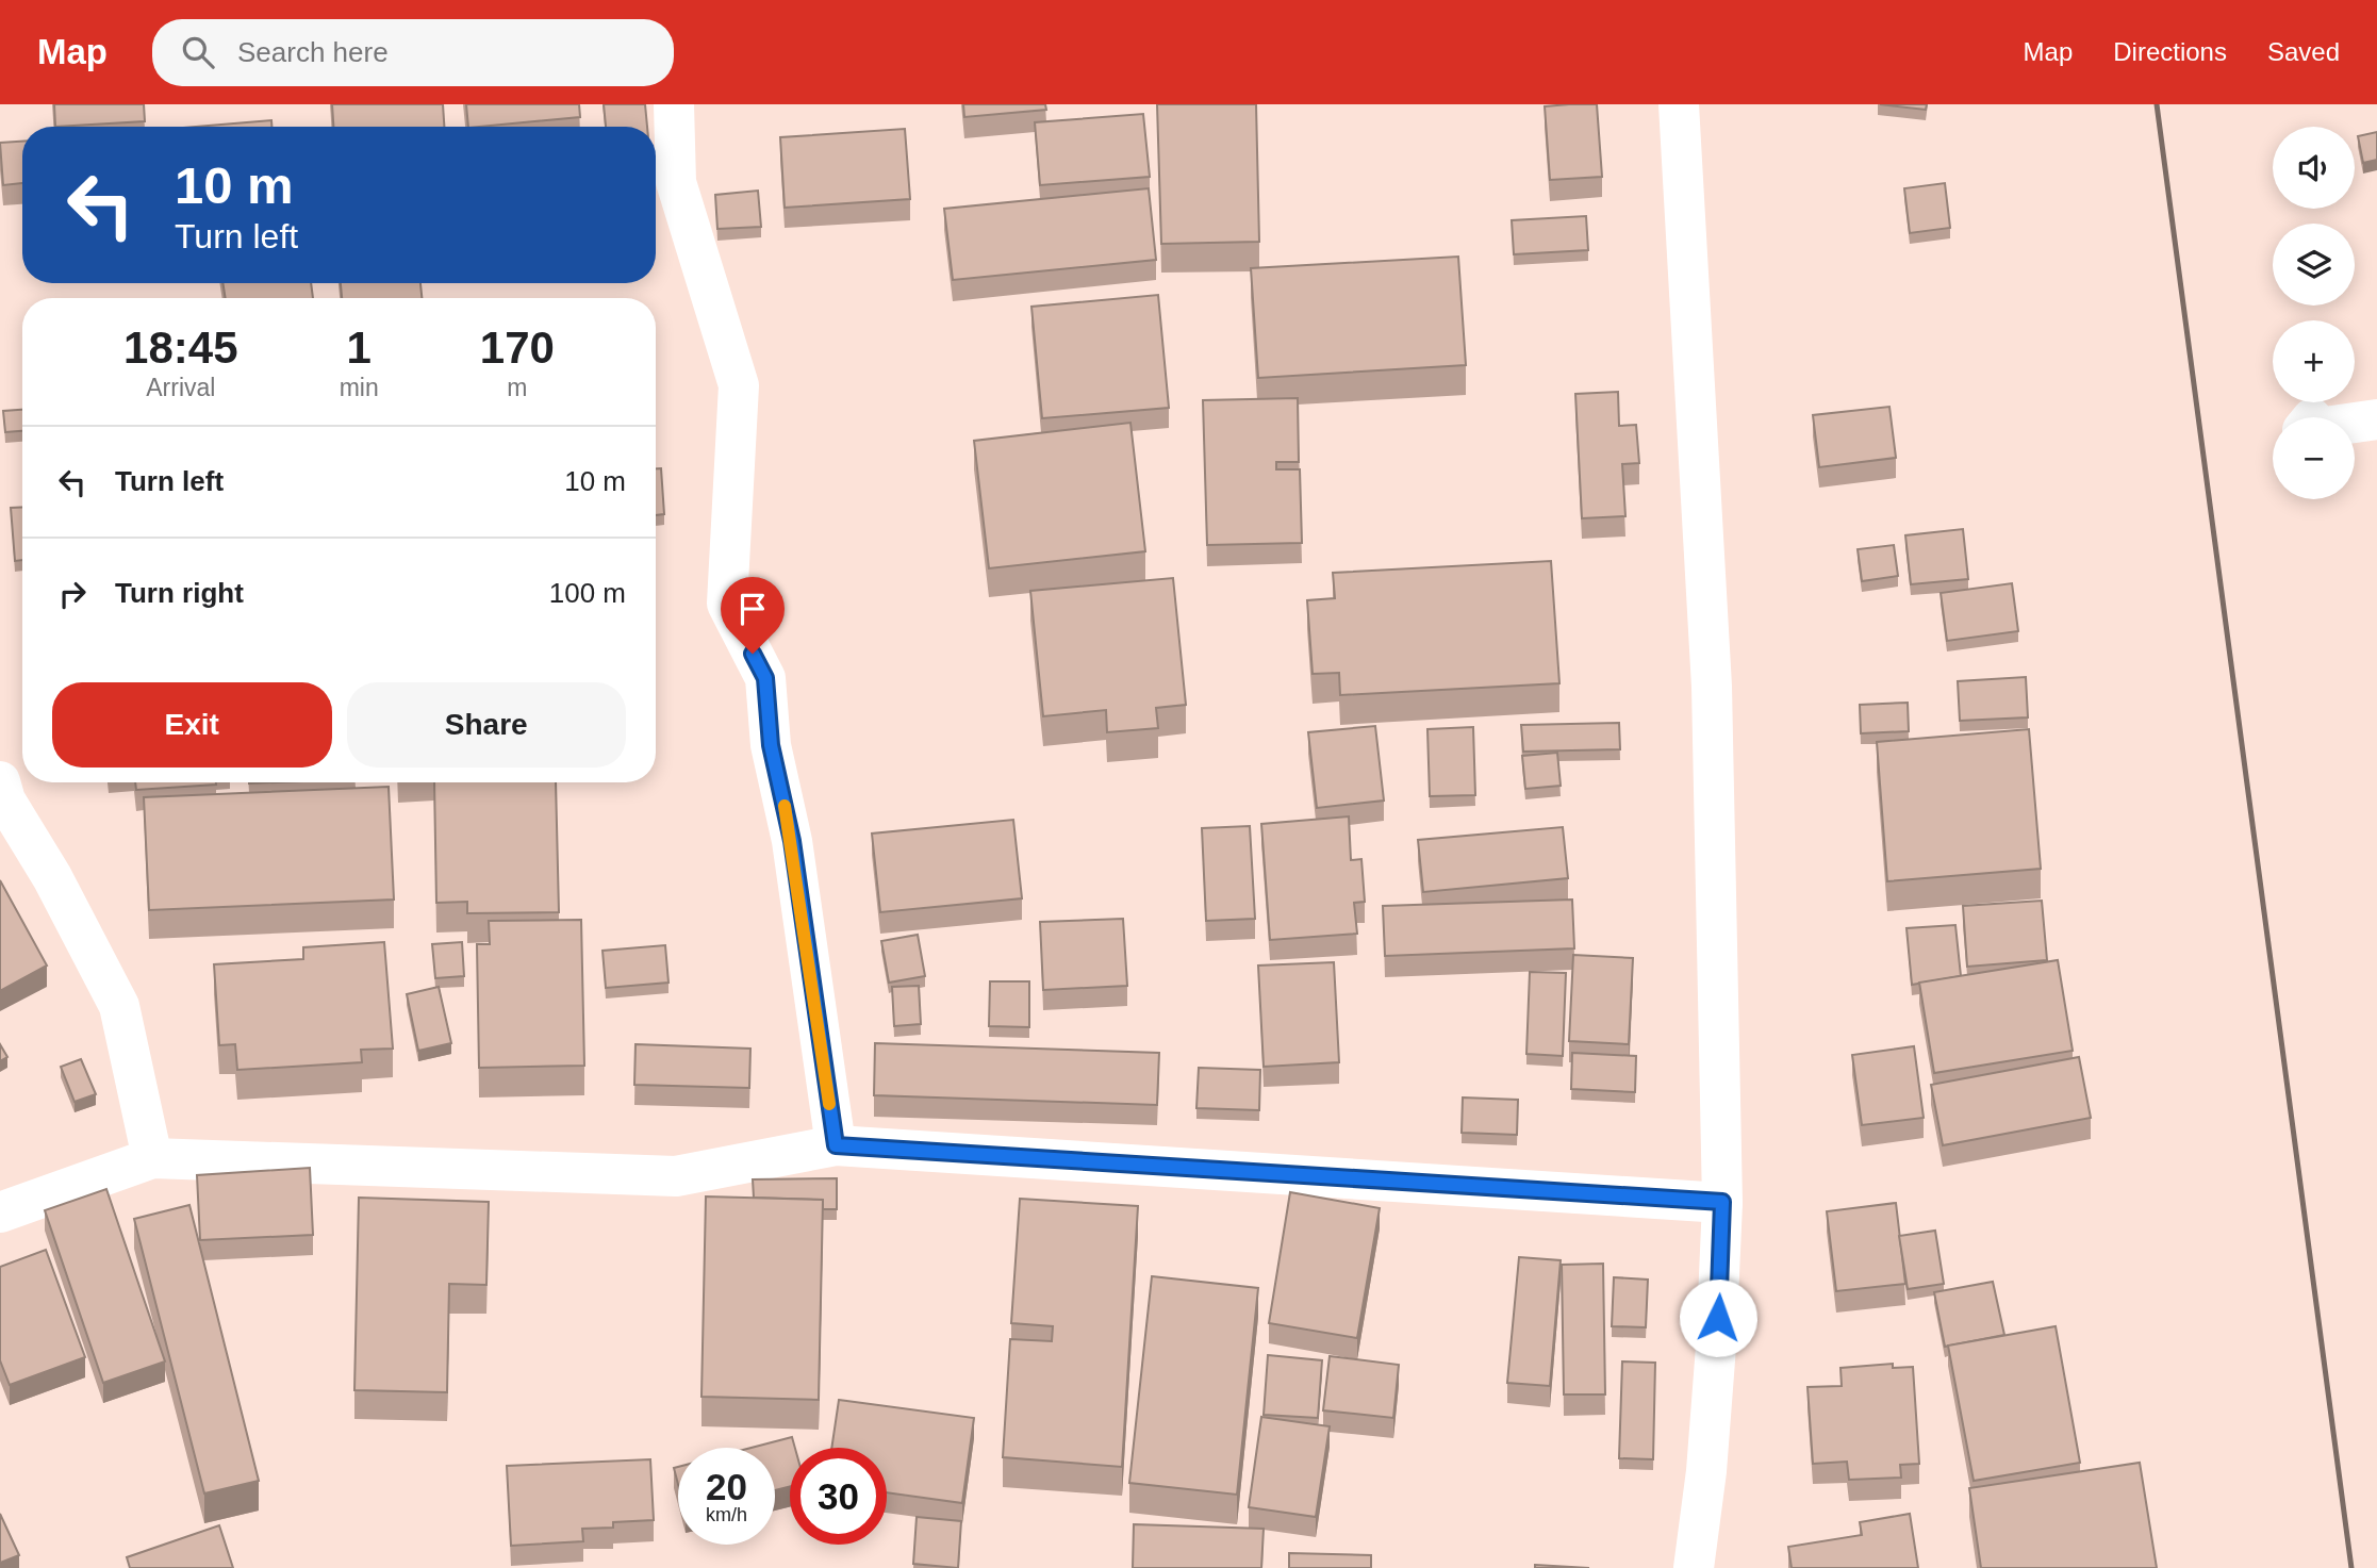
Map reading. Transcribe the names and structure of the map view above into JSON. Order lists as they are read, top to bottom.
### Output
{
  "page": {
    "header": "Map",
    "search": "Search here",
    "nav": ["Map", "Directions", "Saved"],
    "map_buttons": ["+", "−"],
    "turn": ["10 m", "Turn left"],
    "eta": [
      "18:45",
      "Arrival",
      "1",
      "min",
      "170",
      "m"
    ],
    "list": [
      {
        "name": "Turn left",
        "value": "10 m"
      },
      {
        "name": "Turn right",
        "value": "100 m"
      }
    ],
    "buttons": ["Exit", "Share"],
    "speed": "20 km/h",
    "limit": "30"
  }
}
